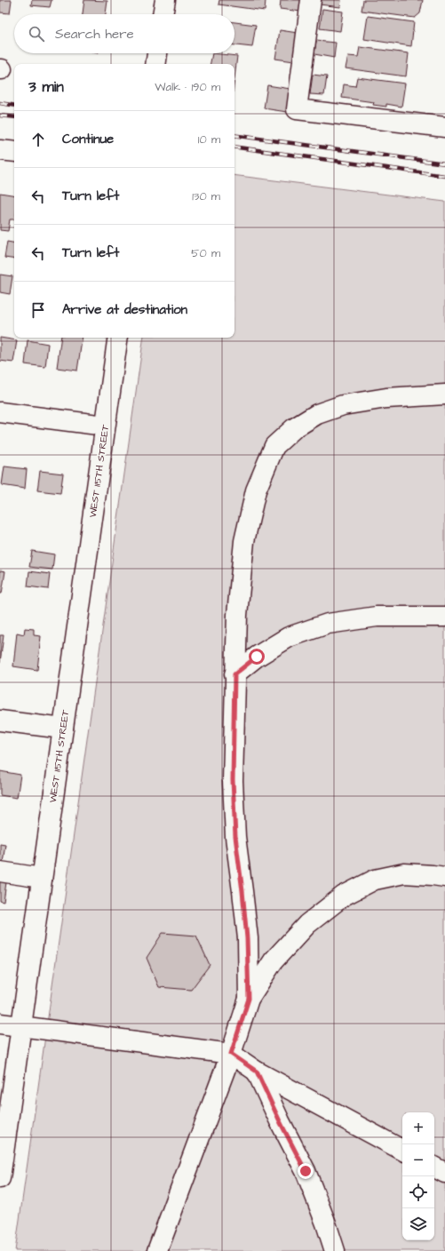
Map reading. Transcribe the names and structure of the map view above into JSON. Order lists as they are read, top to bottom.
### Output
{
  "streets": {
    "street": ["WEST 115TH STREET"]
  },
  "page": {
    "search": "Search here",
    "heading": ["3 min", "Walk · 190 m"],
    "list": [
      ["Continue", "10 m"],
      ["Turn left", "130 m"],
      ["Turn left", "50 m"],
      "Arrive at destination"
    ],
    "map_buttons": ["+", "−"]
  }
}
